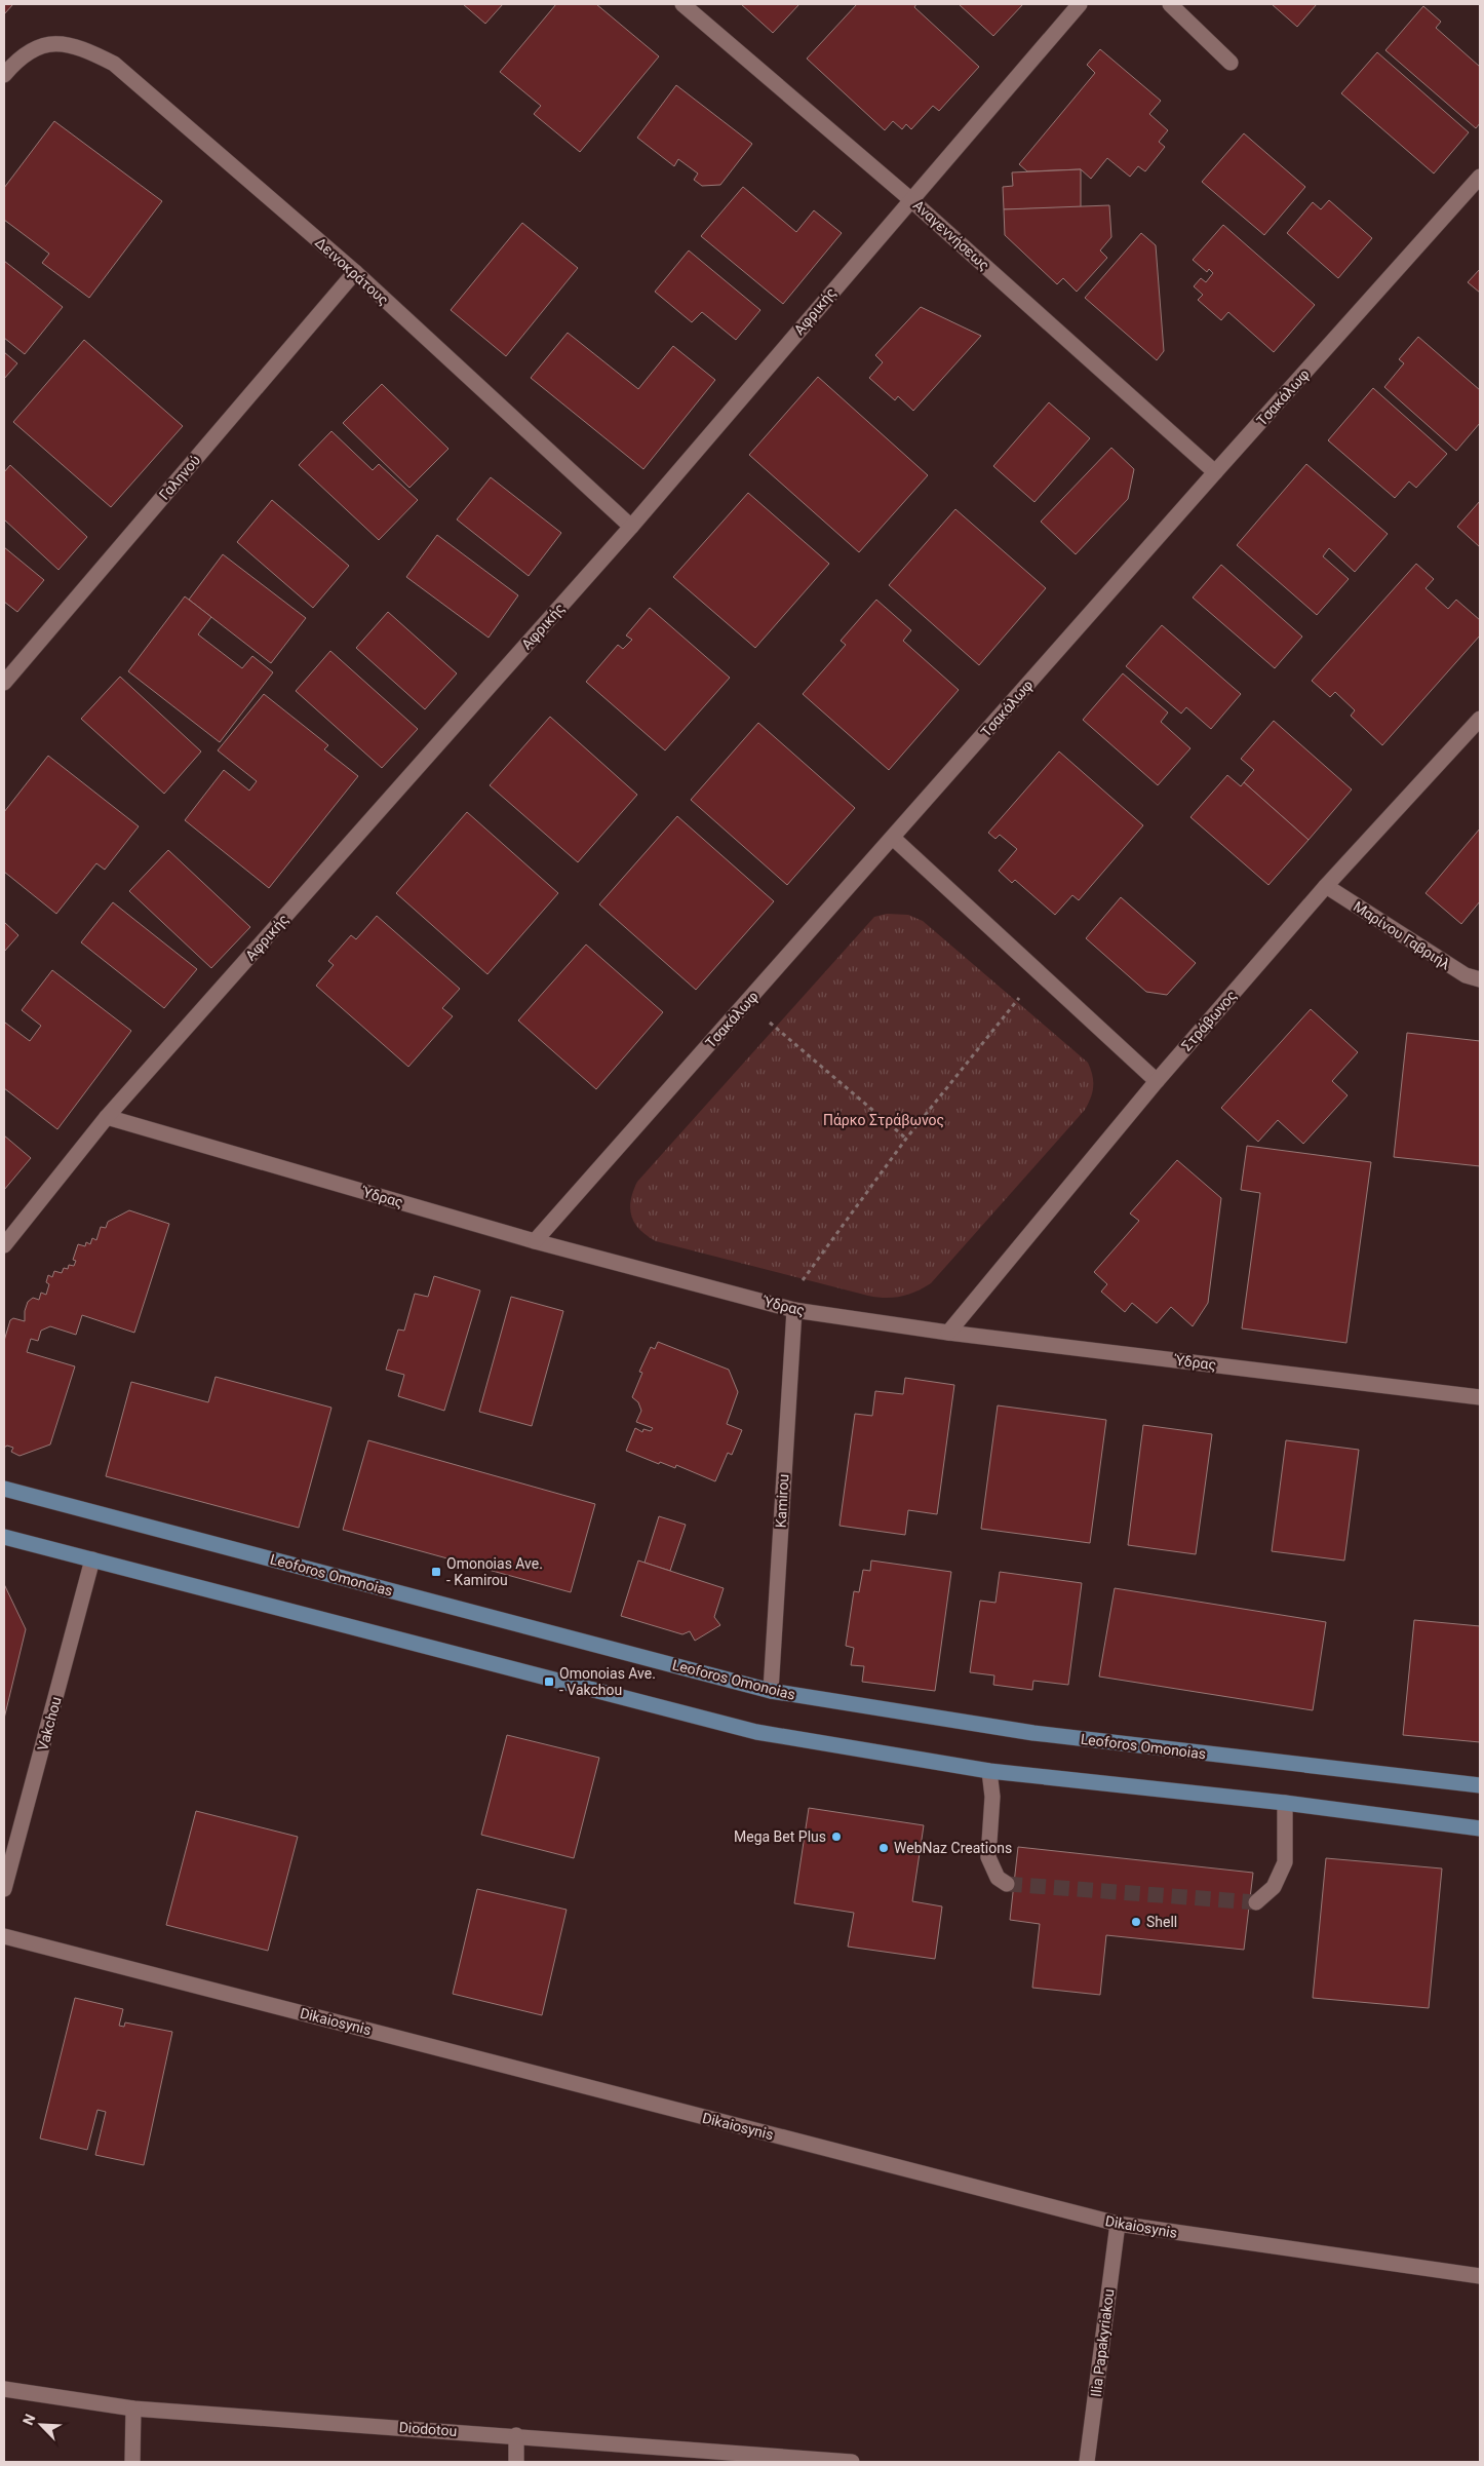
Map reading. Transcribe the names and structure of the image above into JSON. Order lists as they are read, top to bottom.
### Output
{
  "streets": {
    "main road": ["Leoforos Omonoias"],
    "street": [
      "Αναγεννήσεως",
      "Δεινοκράτους",
      "Αφρικής",
      "Τσακάλωφ",
      "Γαληνού",
      "Μαρίνου Γαβριήλ",
      "Στράβωνος",
      "Ύδρας",
      "Kamirou",
      "Vakchou",
      "Dikaiosynis",
      "Ilia Papakyriakou",
      "Diodotou"
    ]
  },
  "crossings": [
    ["Αναγεννήσεως", "Αφρικής"],
    ["Αναγεννήσεως", "Τσακάλωφ"],
    ["Δεινοκράτους", "Αφρικής"],
    ["Δεινοκράτους", "Γαληνού"],
    ["Αφρικής", "Ύδρας"],
    ["Τσακάλωφ", "Ύδρας"],
    ["Μαρίνου Γαβριήλ", "Στράβωνος"],
    ["Στράβωνος", "Ύδρας"],
    ["Ύδρας", "Kamirou"],
    ["Kamirou", "Leoforos Omonoias"],
    ["Dikaiosynis", "Ilia Papakyriakou"]
  ],
  "parks": ["Πάρκο Στράβωνος"],
  "places": {
    "transit": ["Omonoias Ave. - Kamirou", "Omonoias Ave. - Vakchou"],
    "other": ["Mega Bet Plus", "WebNaz Creations", "Shell"]
  },
  "north": "top left"
}
